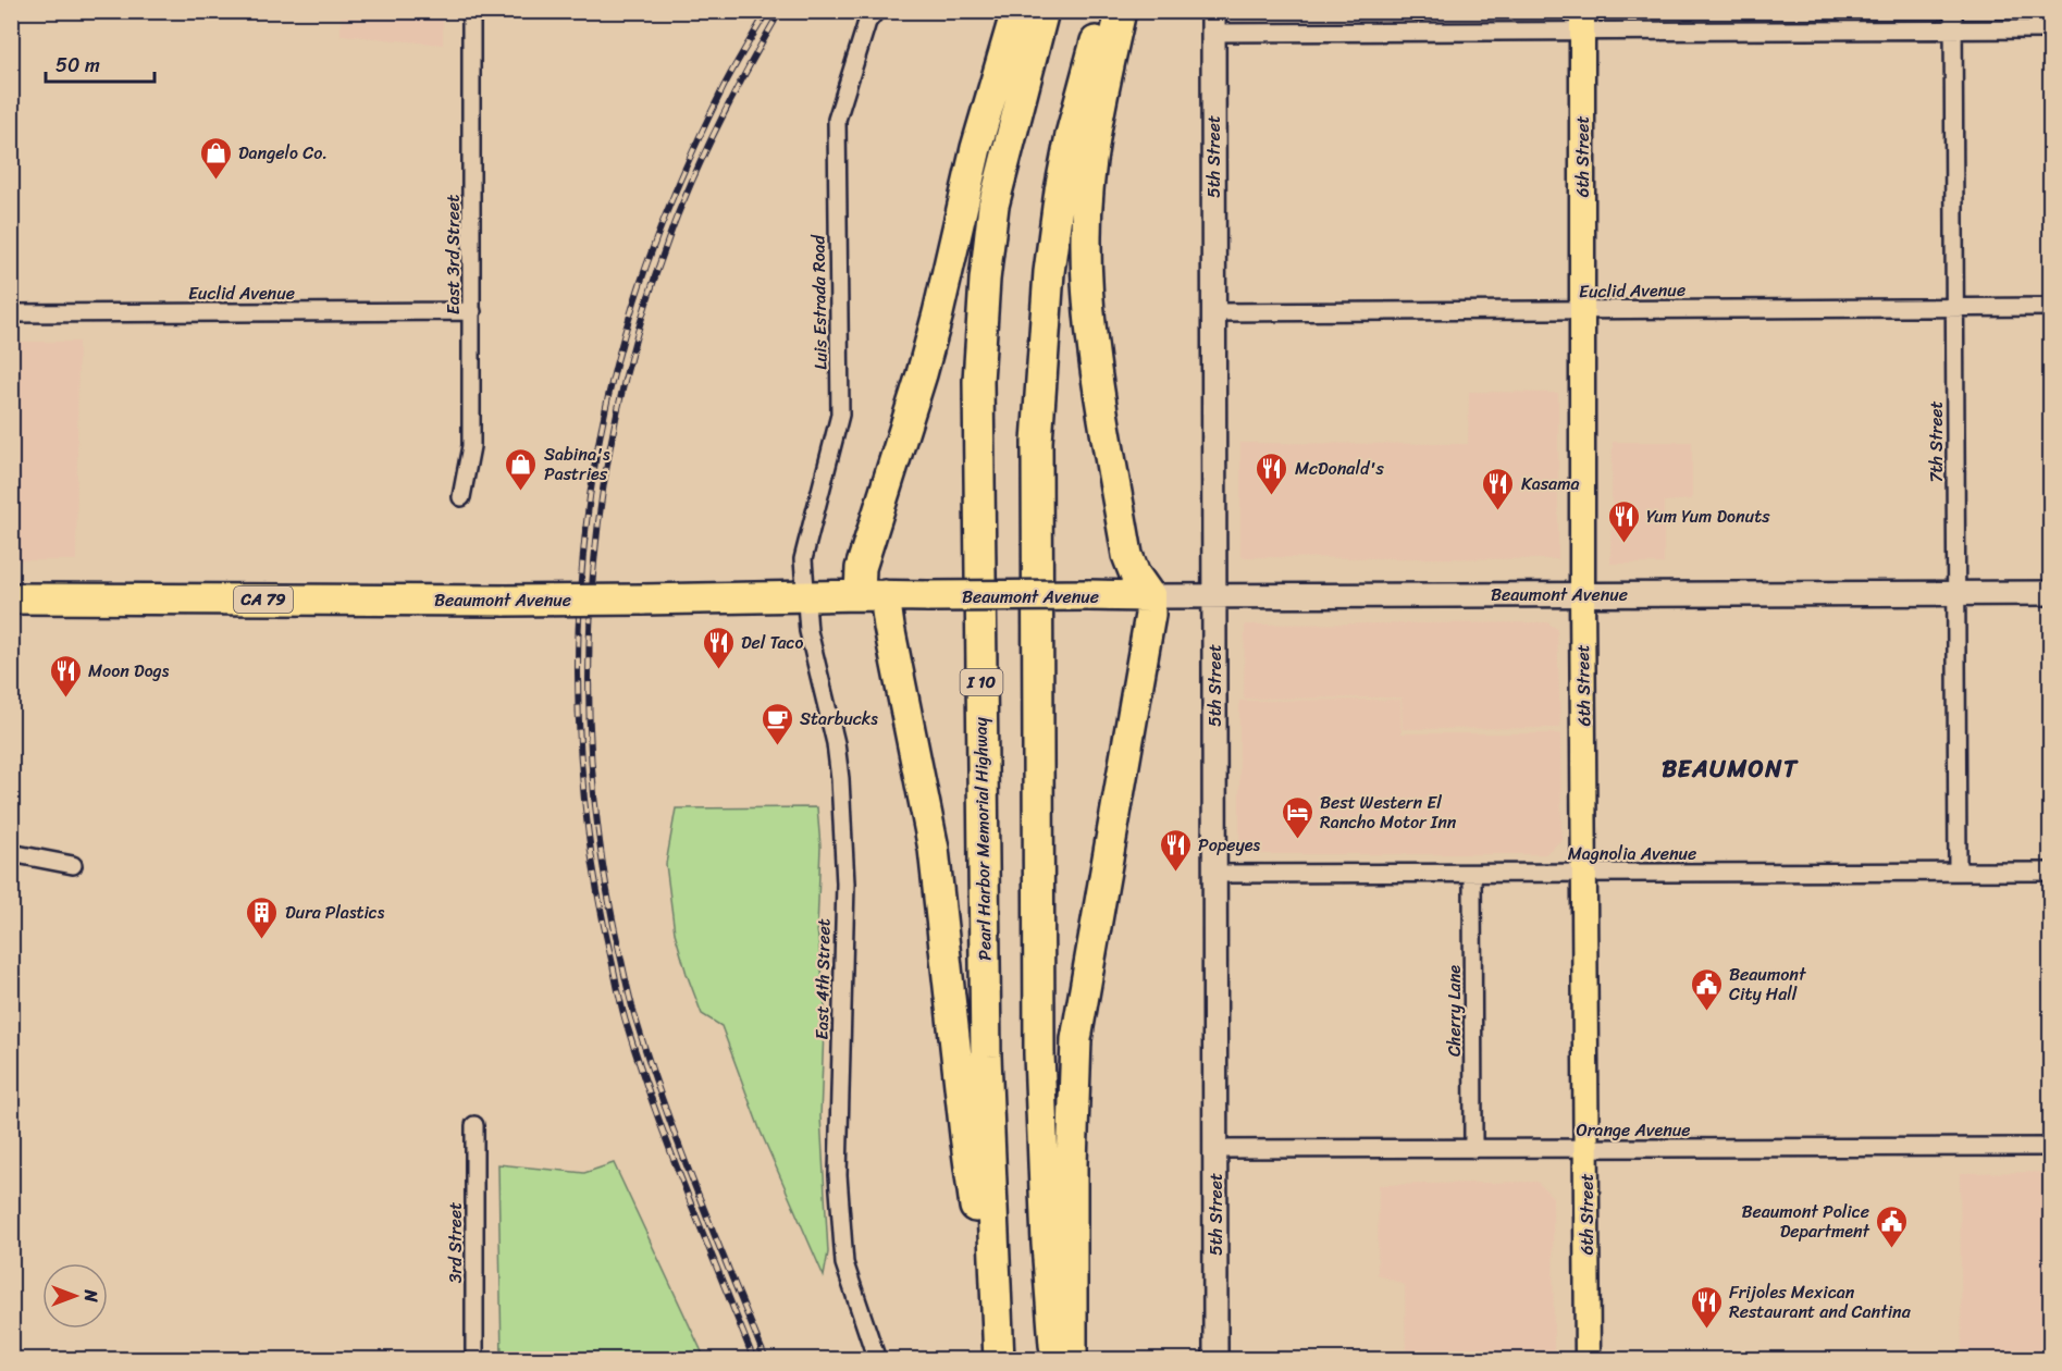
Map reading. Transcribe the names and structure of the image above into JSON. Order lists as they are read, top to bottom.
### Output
{
  "streets": {
    "highway": [
      "Beaumont Avenue",
      "CA 79",
      "I 10",
      "Pearl Harbor Memorial Highway"
    ],
    "main road": ["6th Street"],
    "street": [
      "5th Street",
      "East 3rd Street",
      "Euclid Avenue",
      "Luis Estrada Road",
      "7th Street",
      "Magnolia Avenue",
      "East 4th Street",
      "Cherry Lane",
      "Orange Avenue",
      "3rd Street"
    ]
  },
  "crossings": [
    ["5th Street", "Euclid Avenue"],
    ["5th Street", "Beaumont Avenue"],
    ["5th Street", "Magnolia Avenue"],
    ["5th Street", "Orange Avenue"],
    ["6th Street", "Euclid Avenue"],
    ["6th Street", "Beaumont Avenue"],
    ["6th Street", "Magnolia Avenue"],
    ["6th Street", "Orange Avenue"],
    ["East 3rd Street", "Euclid Avenue"],
    ["Euclid Avenue", "7th Street"],
    ["Luis Estrada Road", "Beaumont Avenue"],
    ["Luis Estrada Road", "East 4th Street"],
    ["7th Street", "Beaumont Avenue"],
    ["7th Street", "Magnolia Avenue"],
    ["Beaumont Avenue", "East 4th Street"],
    ["Magnolia Avenue", "Cherry Lane"],
    ["Cherry Lane", "Orange Avenue"]
  ],
  "districts": ["BEAUMONT"],
  "places": {
    "shop": ["Dangelo Co.", "Sabina's Pastries"],
    "restaurant": [
      "McDonald's",
      "Kasama",
      "Yum Yum Donuts",
      "Del Taco",
      "Moon Dogs",
      "Popeyes",
      "Frijoles Mexican Restaurant and Cantina"
    ],
    "cafe": ["Starbucks"],
    "hotel": ["Best Western El Rancho Motor Inn"],
    "building": ["Dura Plastics"],
    "public building": ["Beaumont City Hall", "Beaumont Police Department"]
  },
  "scale_bar": "50 m",
  "north": "right"
}
